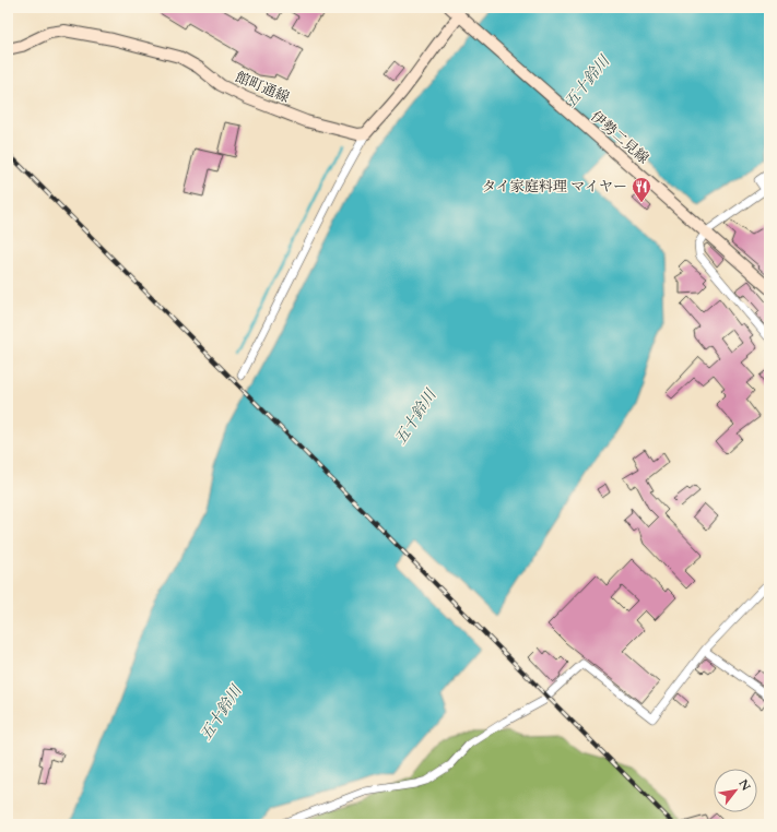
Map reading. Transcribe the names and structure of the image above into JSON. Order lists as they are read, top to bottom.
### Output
{
  "streets": {
    "main road": ["館町通線", "伊勢二見線"]
  },
  "water": ["五十鈴川"],
  "places": {
    "restaurant": ["タイ家庭料理 マイヤー"]
  },
  "north": "top right"
}
